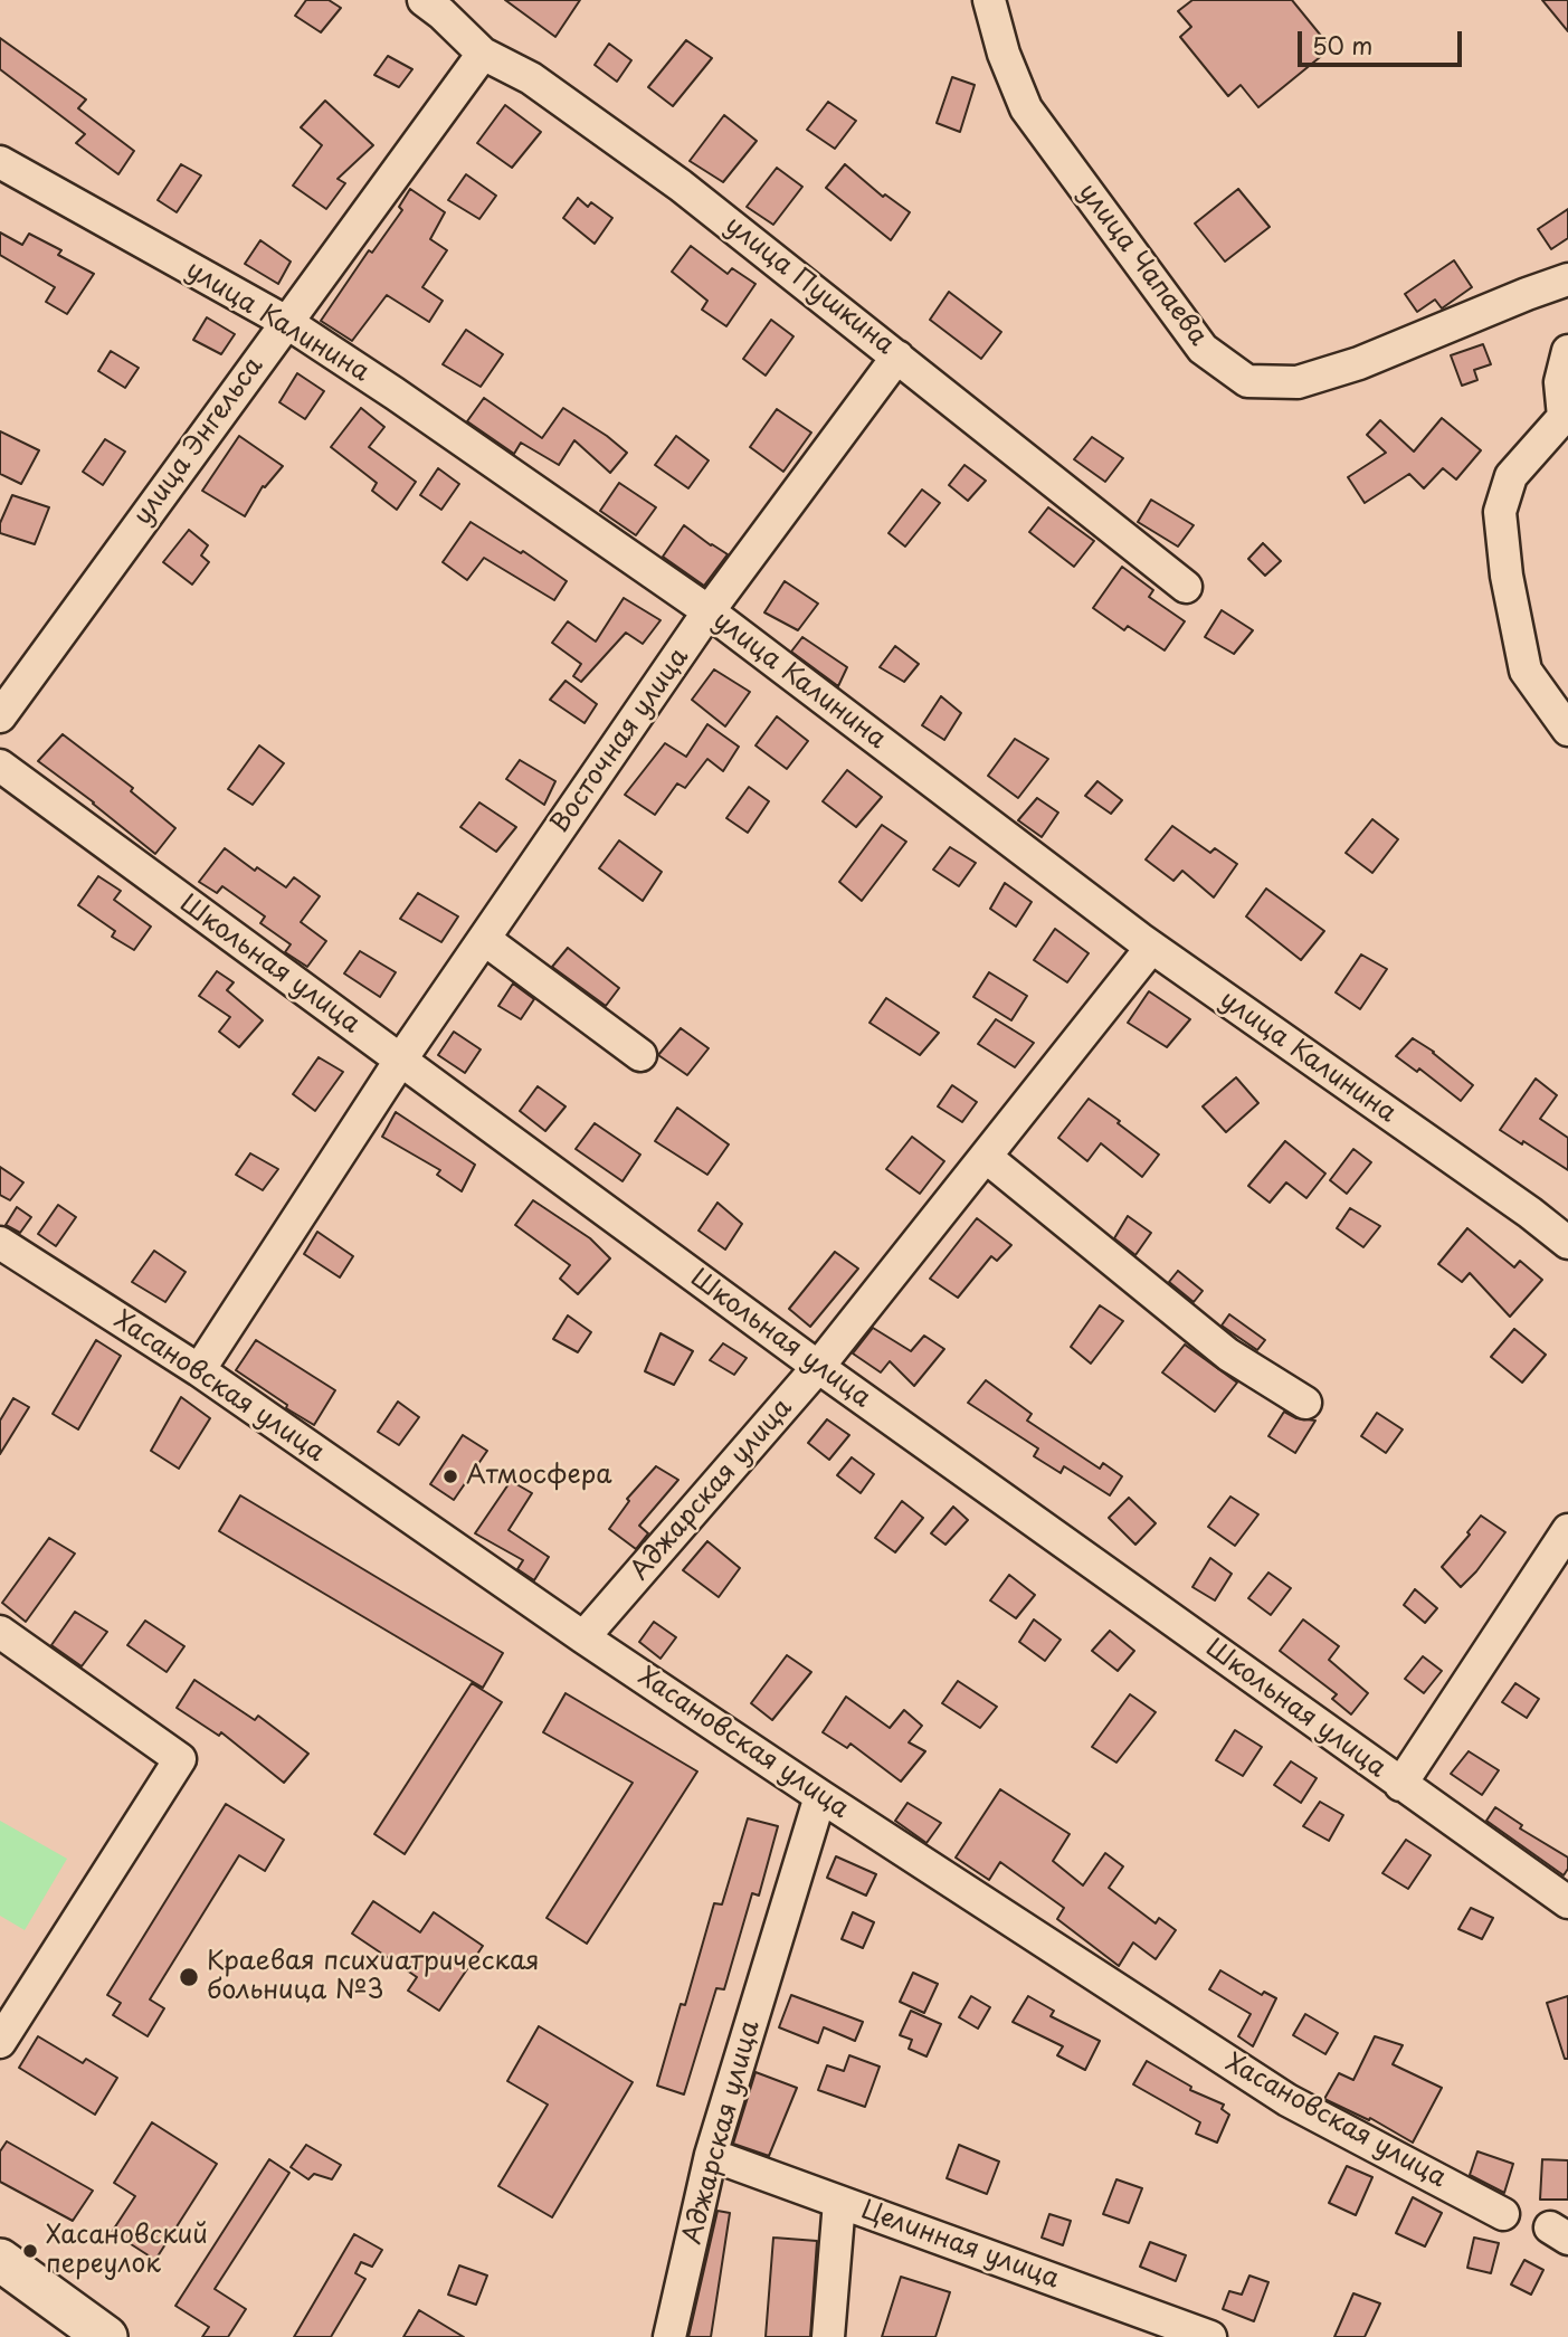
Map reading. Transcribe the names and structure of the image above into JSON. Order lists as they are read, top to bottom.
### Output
{
  "streets": {
    "street": [
      "улица Чапаева",
      "улица Пушкина",
      "улица Калинина",
      "улица Энгельса",
      "Восточная улица",
      "Школьная улица",
      "Хасановская улица",
      "Аджарская улица",
      "Целинная улица"
    ]
  },
  "crossings": [
    ["улица Пушкина", "улица Энгельса"],
    ["улица Пушкина", "Восточная улица"],
    ["улица Калинина", "улица Энгельса"],
    ["улица Калинина", "Восточная улица"],
    ["улица Калинина", "Аджарская улица"],
    ["Восточная улица", "Школьная улица"],
    ["Восточная улица", "Хасановская улица"],
    ["Школьная улица", "Аджарская улица"],
    ["Хасановская улица", "Аджарская улица"],
    ["Аджарская улица", "Целинная улица"]
  ],
  "places": ["Атмосфера", "Краевая психиатрическая больница №3", "Хасановский переулок"],
  "scale_bar": "50 m"
}
